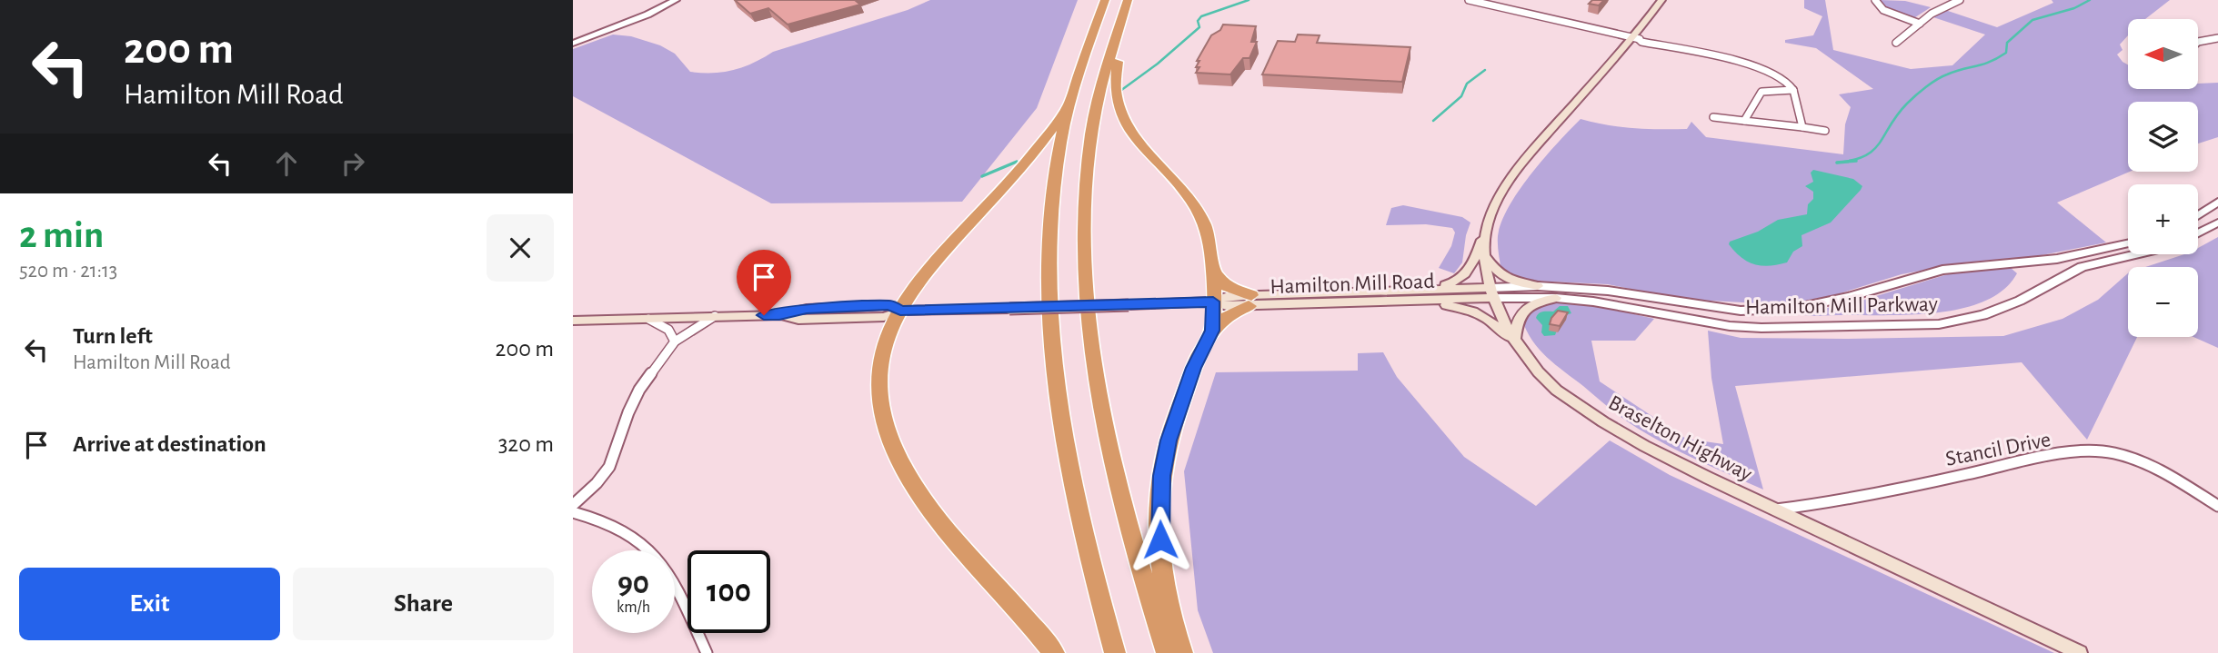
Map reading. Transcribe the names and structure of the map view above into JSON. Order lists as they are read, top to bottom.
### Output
{
  "streets": {
    "main road": ["Hamilton Mill Road", "Braselton Highway"],
    "street": ["Hamilton Mill Parkway", "Stancil Drive"]
  },
  "crossings": [
    ["Hamilton Mill Road", "Hamilton Mill Parkway"],
    ["Hamilton Mill Road", "Braselton Highway"],
    ["Hamilton Mill Parkway", "Braselton Highway"],
    ["Braselton Highway", "Stancil Drive"]
  ],
  "north": "left",
  "page": {
    "turn": ["200 m", "Hamilton Mill Road"],
    "map_buttons": ["+", "−"],
    "heading": ["2 min", "520 m · 21:13"],
    "list": [
      {
        "name": "Turn left",
        "note": "Hamilton Mill Road",
        "value": "200 m"
      },
      {
        "name": "Arrive at destination",
        "value": "320 m"
      }
    ],
    "speed": "90 km/h",
    "limit": "100",
    "buttons": ["Exit", "Share"]
  }
}
